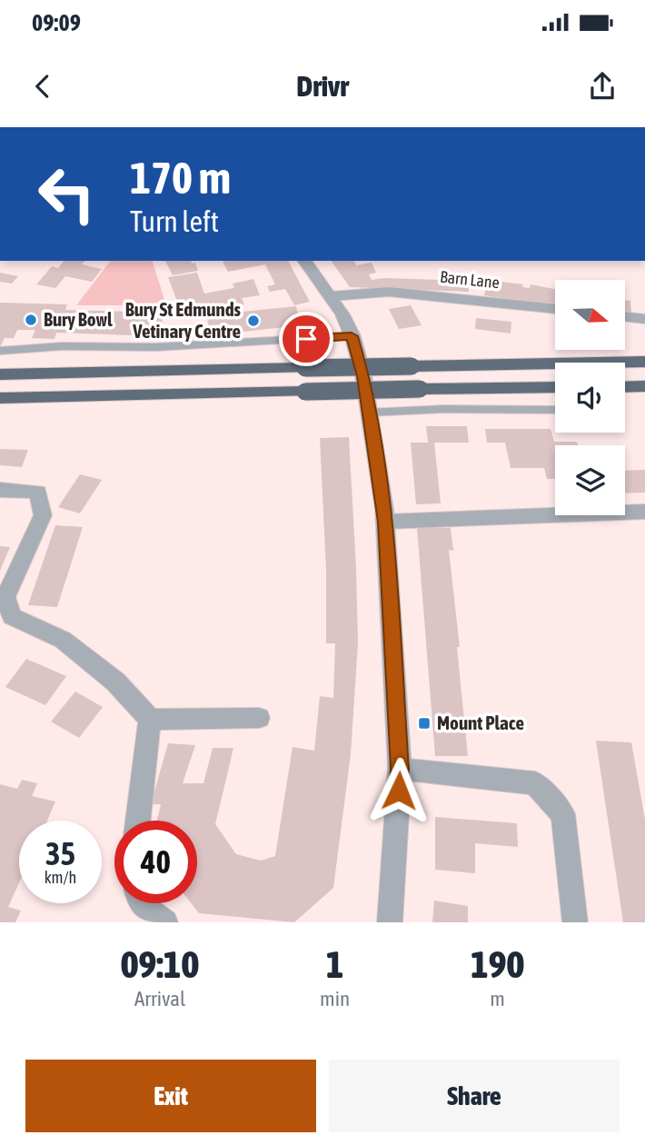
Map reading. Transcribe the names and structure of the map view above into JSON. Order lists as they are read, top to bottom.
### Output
{
  "streets": {
    "street": ["Barn Lane"]
  },
  "places": {
    "other": ["Bury Bowl", "Bury St Edmunds Vetinary Centre"],
    "transit": ["Mount Place"]
  },
  "north": "right",
  "page": {
    "status": "09:09",
    "header": "Drivr",
    "turn": ["170 m", "Turn left"],
    "speed": "35 km/h",
    "limit": "40",
    "eta": [
      "09:10",
      "Arrival",
      "1",
      "min",
      "190",
      "m"
    ],
    "buttons": ["Exit", "Share"]
  }
}
